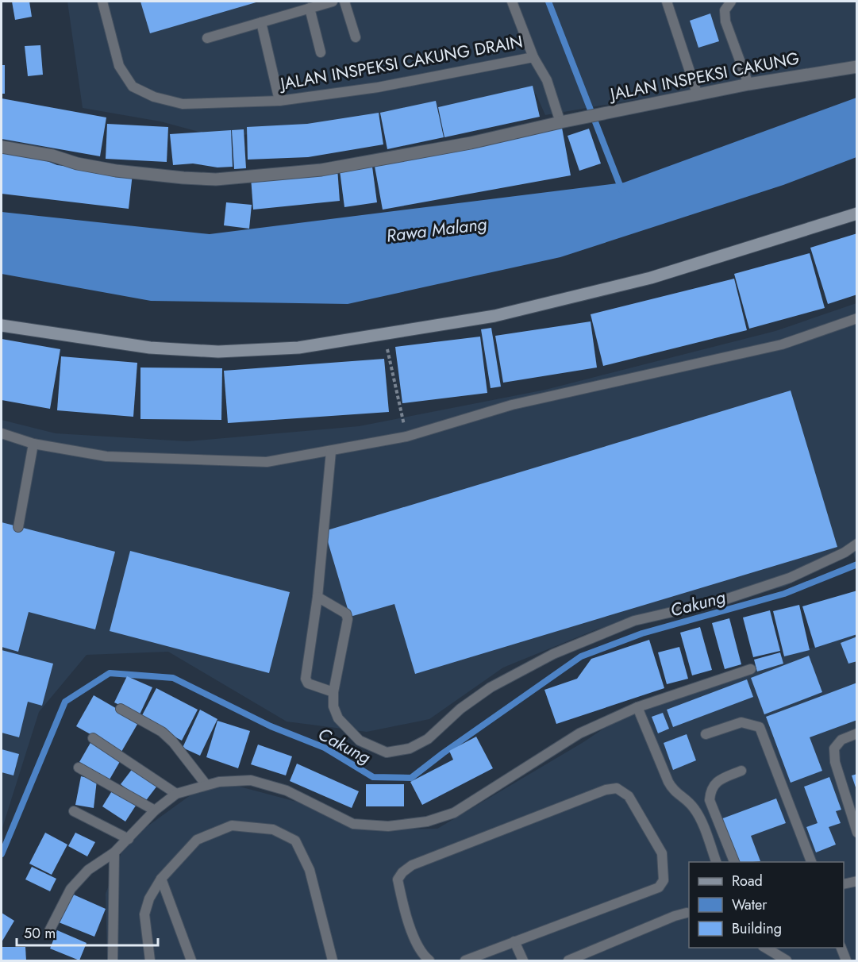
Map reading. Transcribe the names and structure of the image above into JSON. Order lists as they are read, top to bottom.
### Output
{
  "streets": {
    "street": ["JALAN INSPEKSI CAKUNG"],
    "lane": ["JALAN INSPEKSI CAKUNG DRAIN"]
  },
  "crossings": [
    ["JALAN INSPEKSI CAKUNG DRAIN", "JALAN INSPEKSI CAKUNG"]
  ],
  "water": ["Rawa Malang", "Cakung"],
  "legend": ["Road", "Water", "Building"],
  "scale_bar": "50 m"
}
